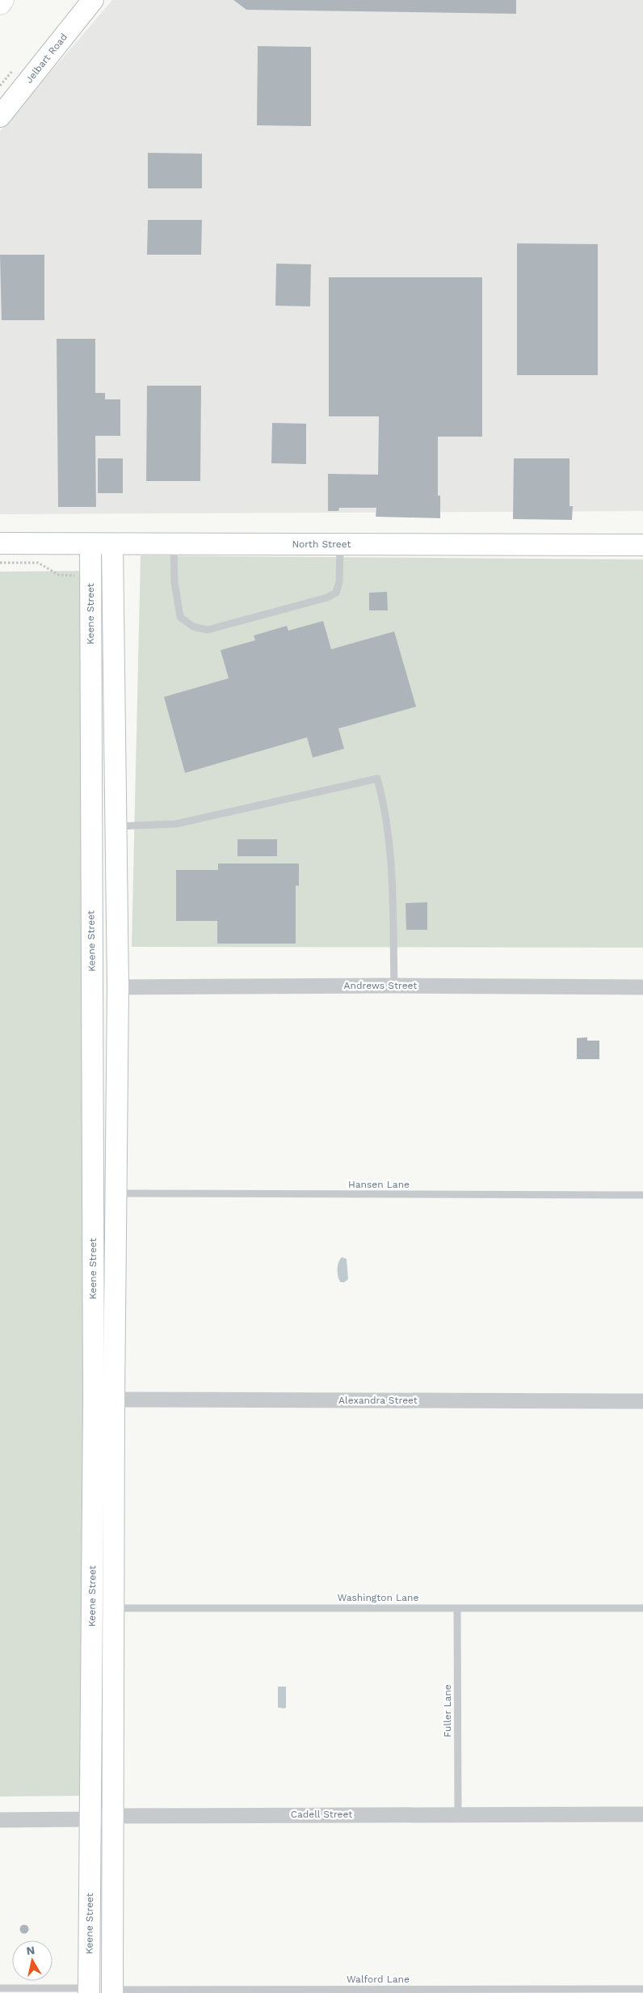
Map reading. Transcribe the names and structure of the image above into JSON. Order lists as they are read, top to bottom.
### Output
{
  "streets": {
    "street": [
      "Jelbart Road",
      "North Street",
      "Keene Street",
      "Andrews Street",
      "Alexandra Street",
      "Cadell Street"
    ],
    "lane": [
      "Hansen Lane",
      "Washington Lane",
      "Fuller Lane",
      "Walford Lane"
    ]
  },
  "crossings": [
    ["North Street", "Keene Street"],
    ["Keene Street", "Andrews Street"],
    ["Keene Street", "Hansen Lane"],
    ["Keene Street", "Alexandra Street"],
    ["Keene Street", "Washington Lane"],
    ["Keene Street", "Cadell Street"],
    ["Keene Street", "Walford Lane"],
    ["Washington Lane", "Fuller Lane"],
    ["Fuller Lane", "Cadell Street"]
  ],
  "north": "top"
}
